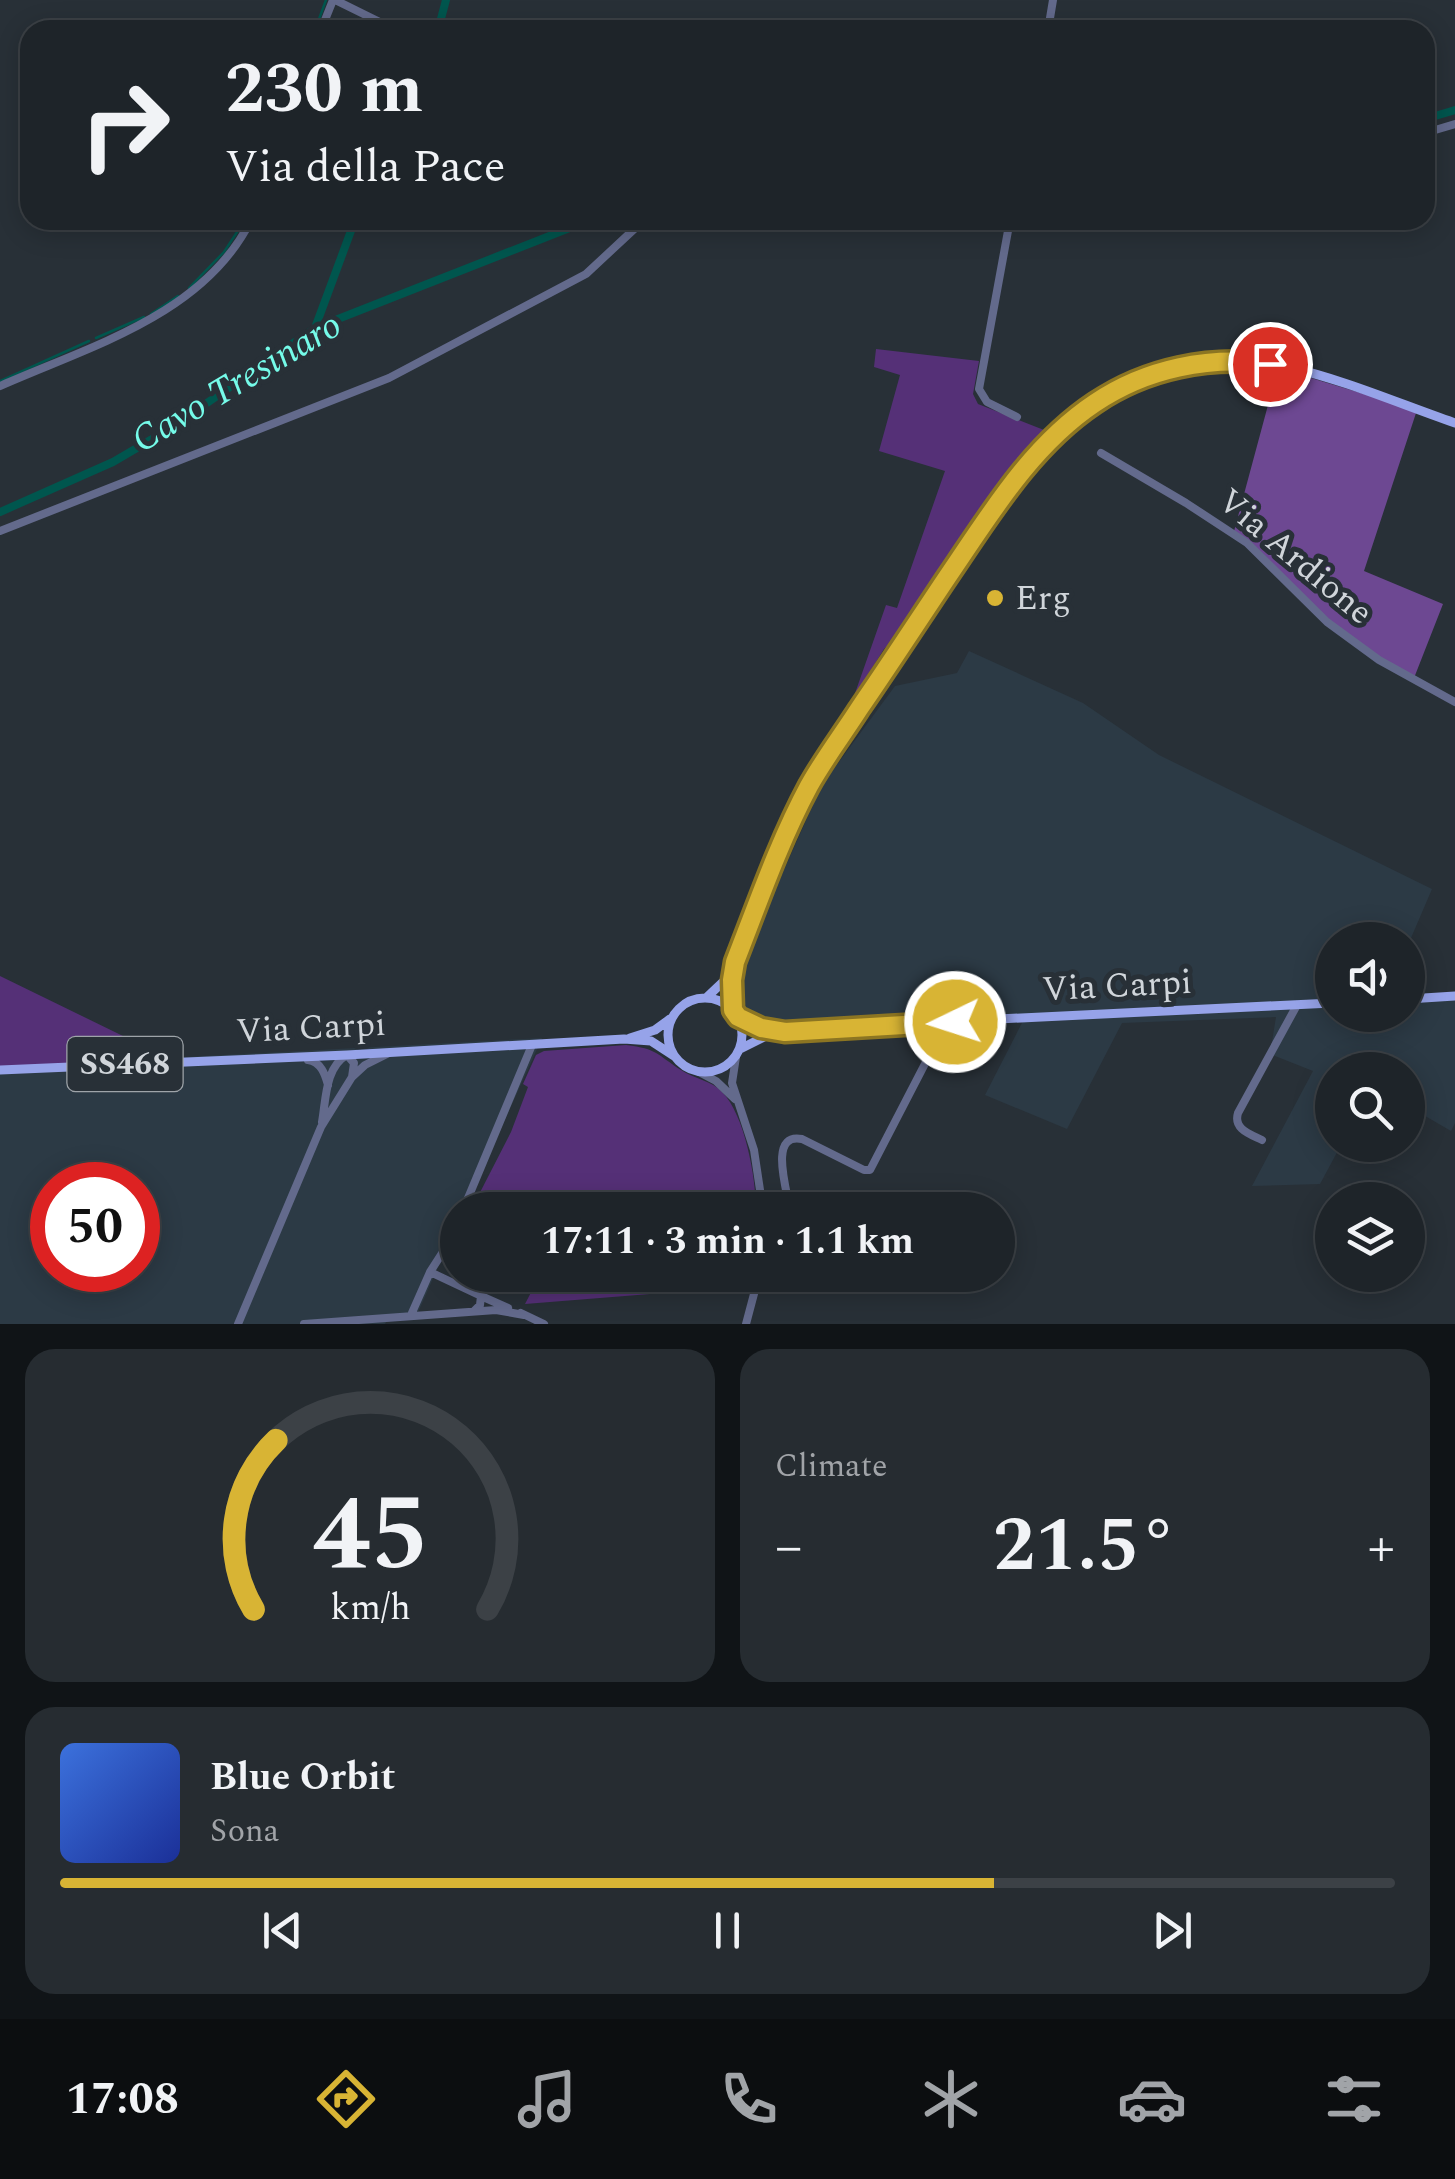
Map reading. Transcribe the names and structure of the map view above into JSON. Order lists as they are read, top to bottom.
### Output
{
  "streets": {
    "main road": ["Via Carpi", "SS468"],
    "street": ["Via Ardione"]
  },
  "crossings": [
    ["Via Carpi", "SS468"]
  ],
  "water": ["Cavo Tresinaro"],
  "places": ["Erg"],
  "page": {
    "turn": ["230 m", "Via della Pace"],
    "limit": "50",
    "trip": "17:11 · 3 min · 1.1 km",
    "tile": "Climate",
    "heat": ["−", "21.5°", "+"],
    "song": ["Blue Orbit", "Sona"],
    "tabs": "17:08",
    "gauge": ["45", "km/h"]
  }
}
